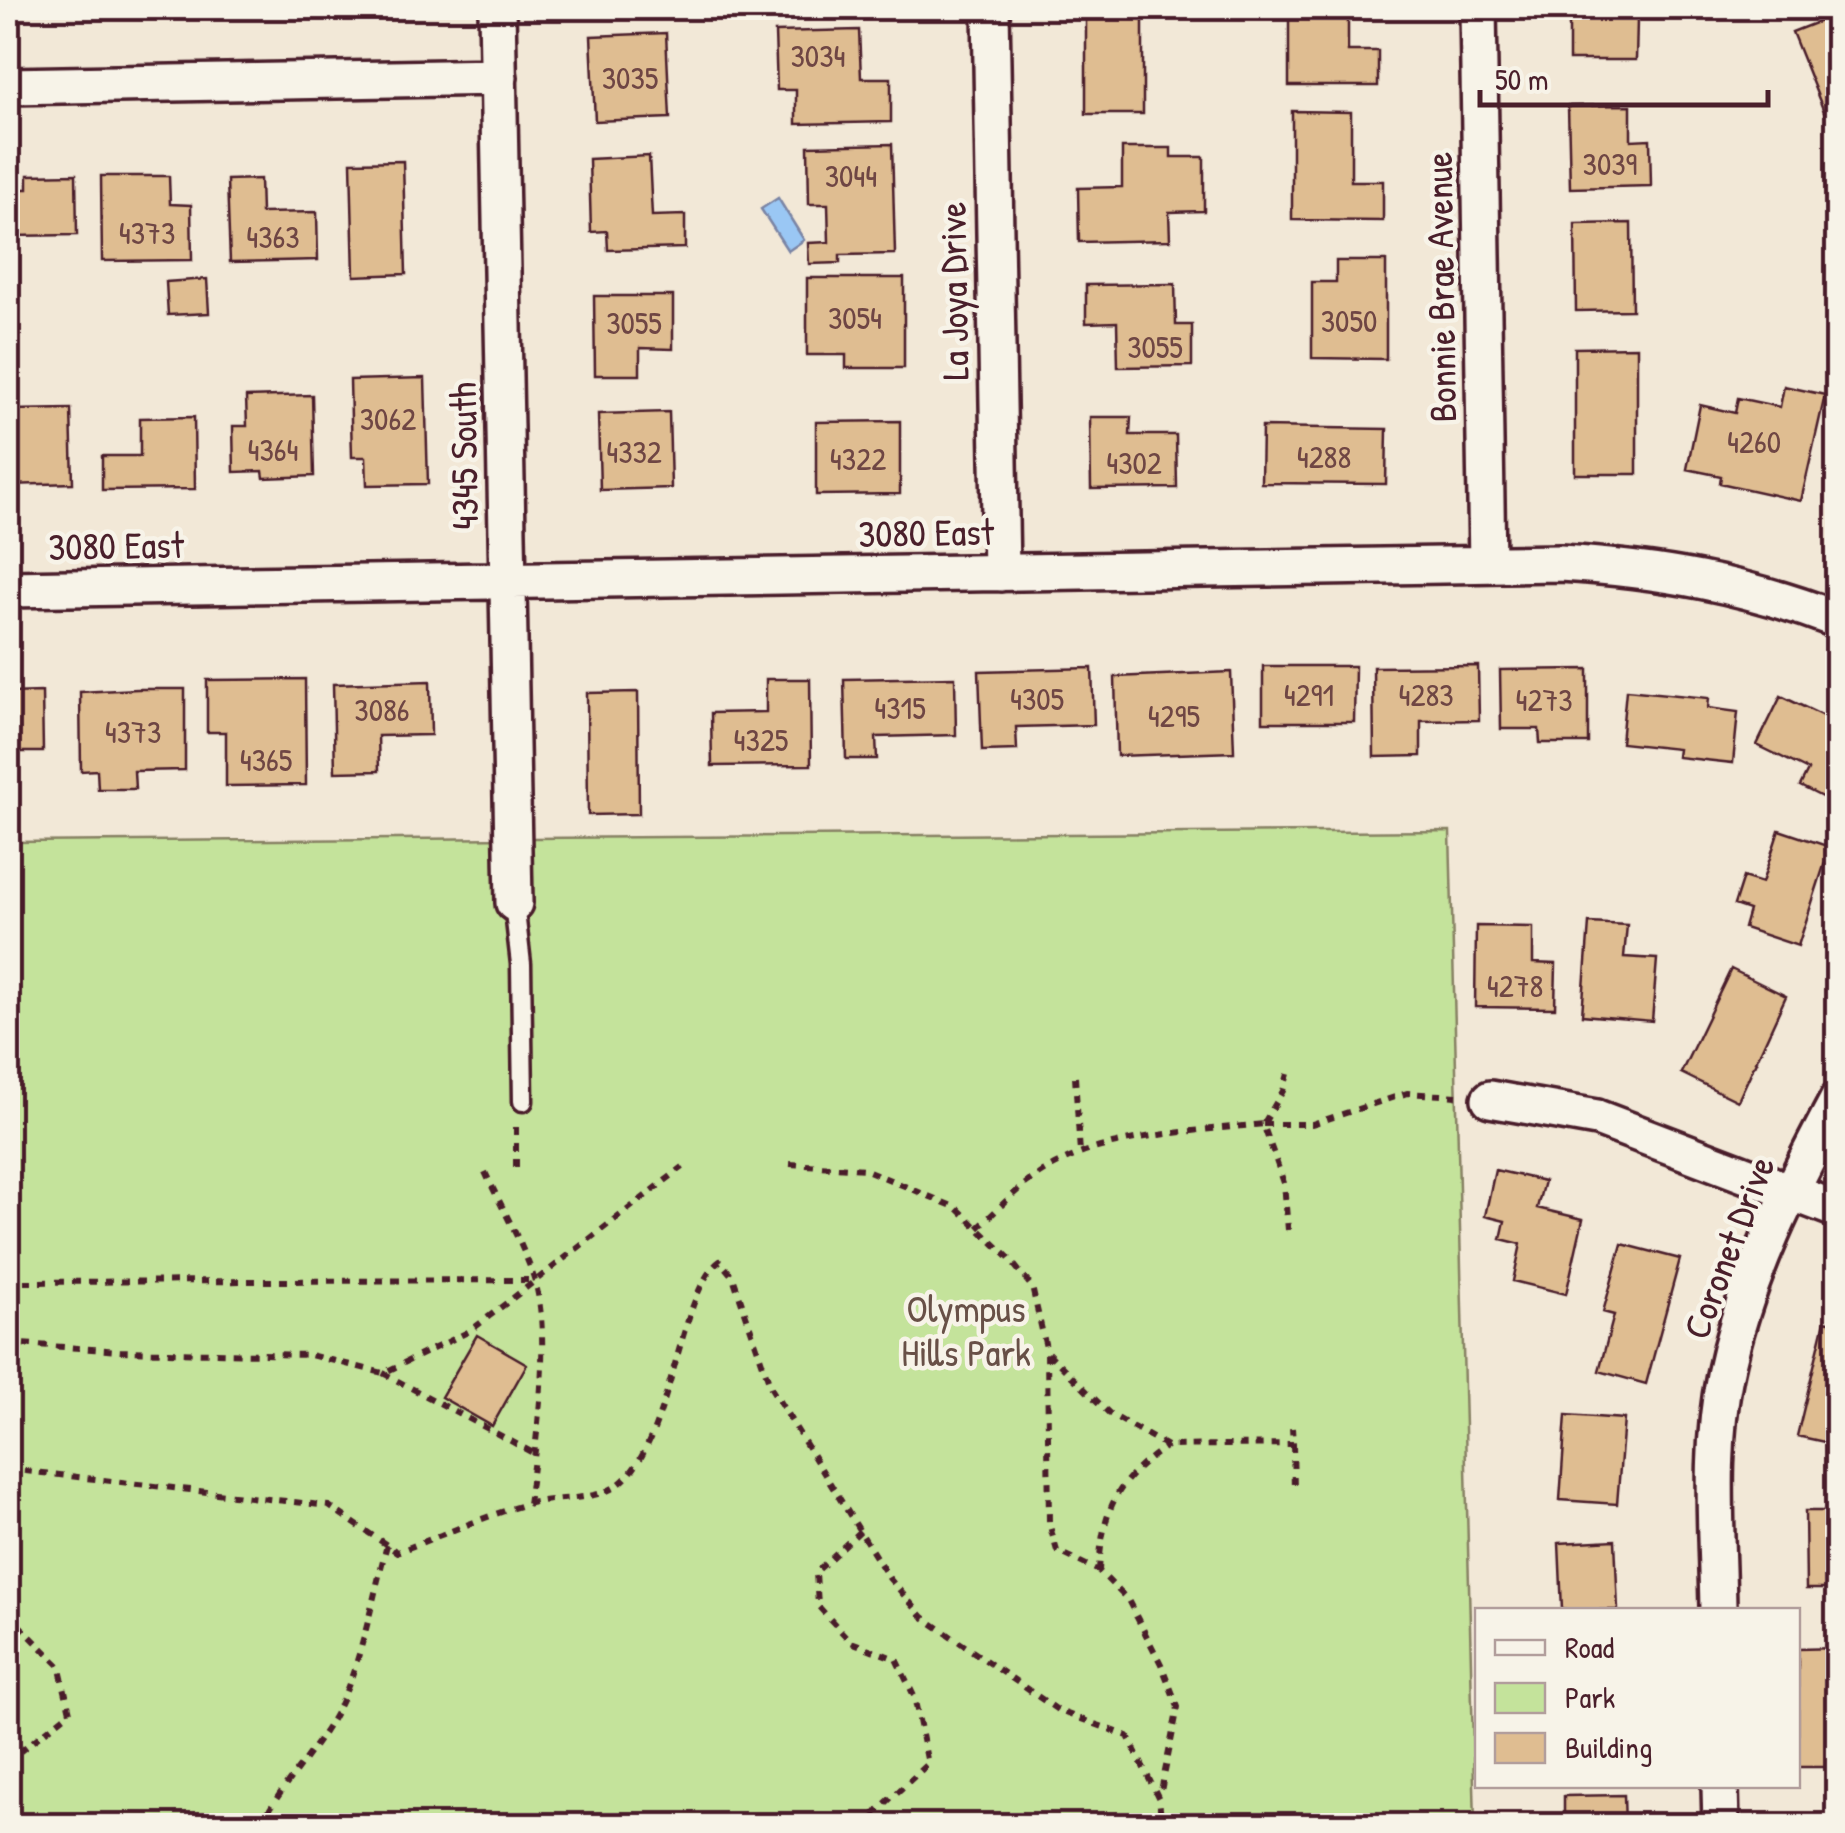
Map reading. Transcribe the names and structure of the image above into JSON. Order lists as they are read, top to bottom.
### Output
{
  "streets": {
    "street": [
      "Bonnie Brae Avenue",
      "La Joya Drive",
      "4345 South",
      "3080 East",
      "Coronet Drive"
    ]
  },
  "crossings": [
    ["Bonnie Brae Avenue", "3080 East"],
    ["La Joya Drive", "3080 East"],
    ["4345 South", "3080 East"]
  ],
  "parks": ["Olympus Hills Park"],
  "house_numbers": [
    "3034",
    "3035",
    "3039",
    "3044",
    "4373",
    "4363",
    "3054",
    "3050",
    "3055",
    "3055",
    "3062",
    "4260",
    "4364",
    "4332",
    "4288",
    "4322",
    "4302",
    "4291",
    "4283",
    "4305",
    "4273",
    "4315",
    "3086",
    "4295",
    "4373",
    "4325",
    "4365",
    "4278"
  ],
  "legend": ["Road", "Park", "Building"],
  "scale_bar": "50 m"
}
